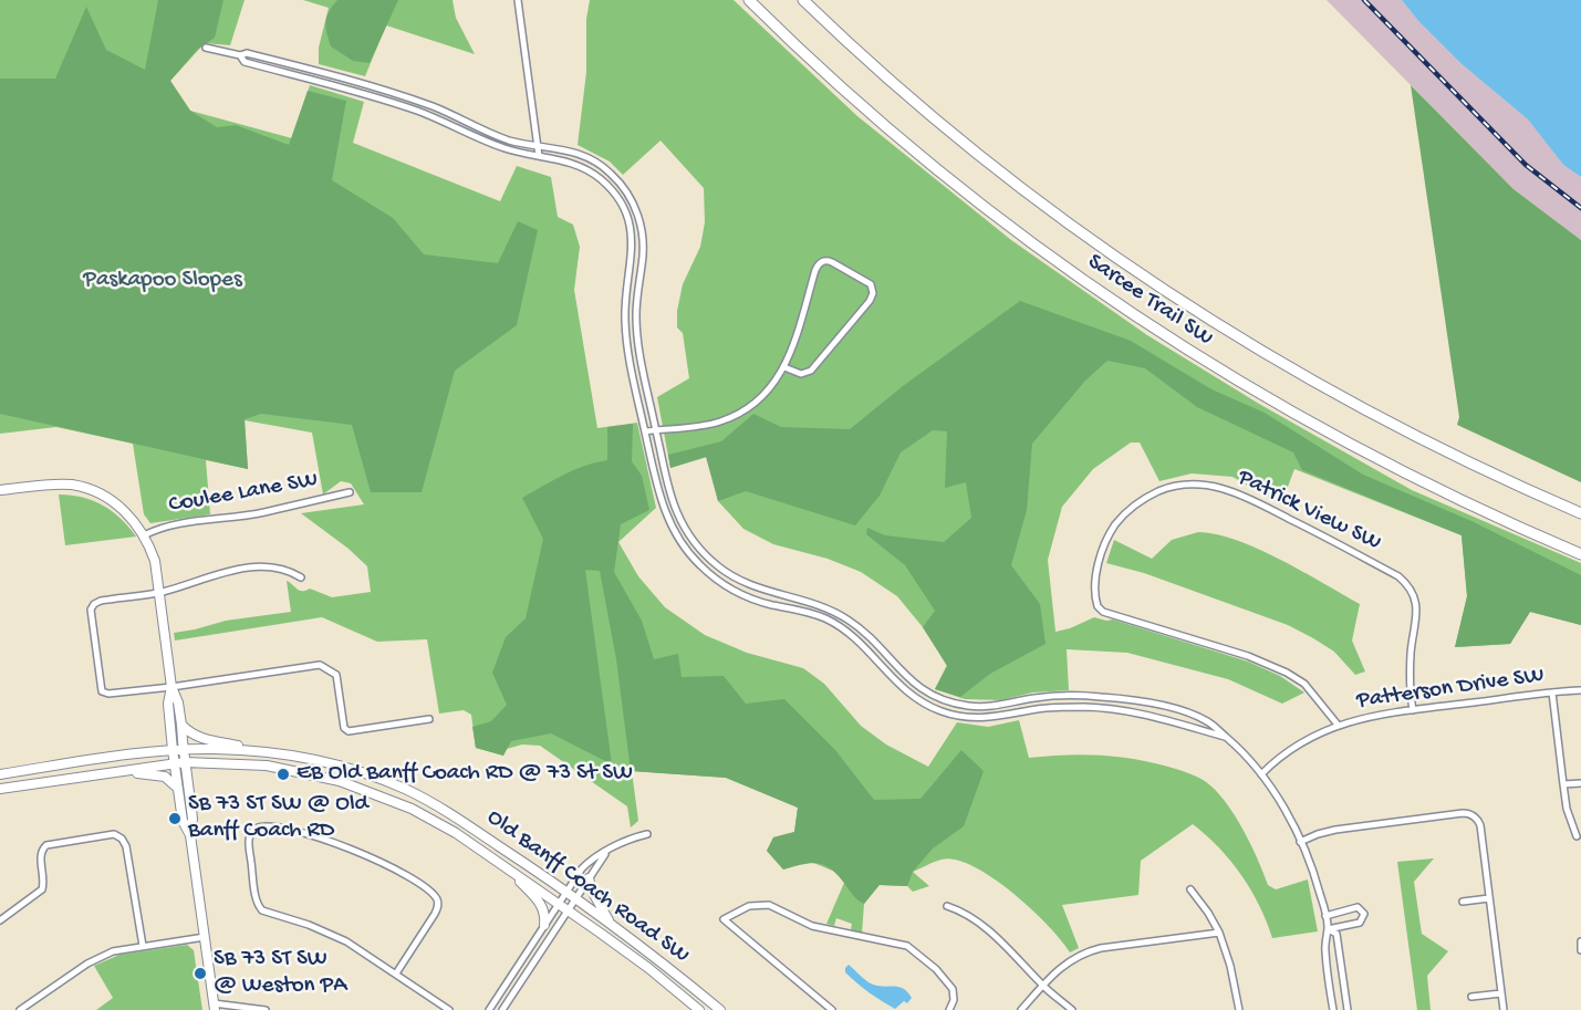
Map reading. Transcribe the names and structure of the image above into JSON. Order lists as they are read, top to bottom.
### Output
{
  "streets": {
    "highway": ["Sarcee Trail SW"],
    "main road": ["Old Banff Coach Road SW"],
    "street": ["Coulee Lane SW", "Patrick View SW", "Patterson Drive SW"]
  },
  "crossings": [
    ["Patrick View SW", "Patterson Drive SW"]
  ],
  "parks": ["Paskapoo Slopes"],
  "places": ["EB Old Banff Coach RD @ 73 St SW", "SB 73 ST SW @ Old Banff Coach RD", "SB 73 ST SW @ Weston PA"]
}
